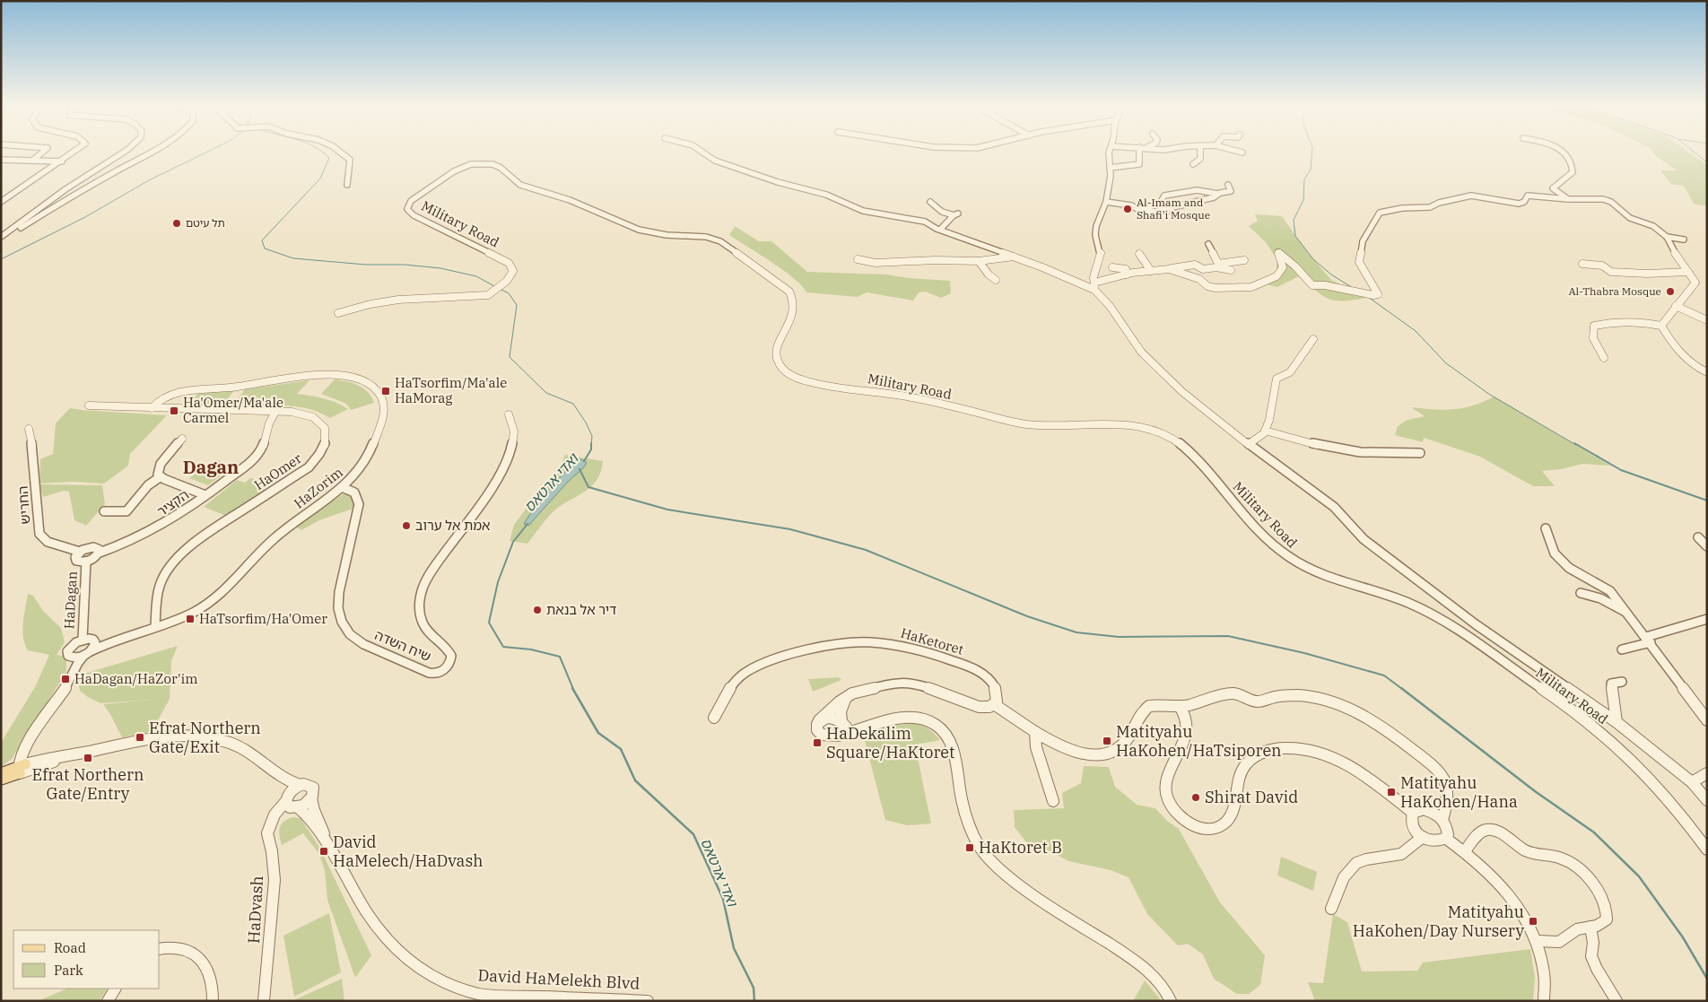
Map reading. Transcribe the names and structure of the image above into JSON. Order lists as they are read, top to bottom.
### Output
{
  "streets": {
    "street": [
      "Military Road",
      "HaOmer",
      "HaZorim",
      "הקציר",
      "החריש",
      "HaDagan",
      "HaKetoret",
      "שיח השדה",
      "HaDvash",
      "David HaMelekh Blvd"
    ]
  },
  "crossings": [
    ["HaOmer", "HaZorim"],
    ["HaOmer", "הקציר"],
    ["HaZorim", "שיח השדה"],
    ["הקציר", "החריש"],
    ["HaDvash", "David HaMelekh Blvd"]
  ],
  "districts": ["Dagan"],
  "water": ["ואדי ארטאס"],
  "places": {
    "other": [
      "Al-Imam and Shafi'i Mosque",
      "תל עיטם",
      "Al-Thabra Mosque",
      "אמת אל ערוב",
      "דיר אל בנאת",
      "Shirat David"
    ],
    "transit": [
      "HaTsorfim/Ma'ale HaMorag",
      "Ha'Omer/Ma'ale Carmel",
      "HaTsorfim/Ha'Omer",
      "HaDagan/HaZor'im",
      "Efrat Northern Gate/Exit",
      "Matityahu HaKohen/HaTsiporen",
      "HaDekalim Square/HaKtoret",
      "Efrat Northern Gate/Entry",
      "Matityahu HaKohen/Hana",
      "HaKtoret B",
      "David HaMelech/HaDvash",
      "Matityahu HaKohen/Day Nursery"
    ]
  },
  "legend": ["Road", "Park"]
}
